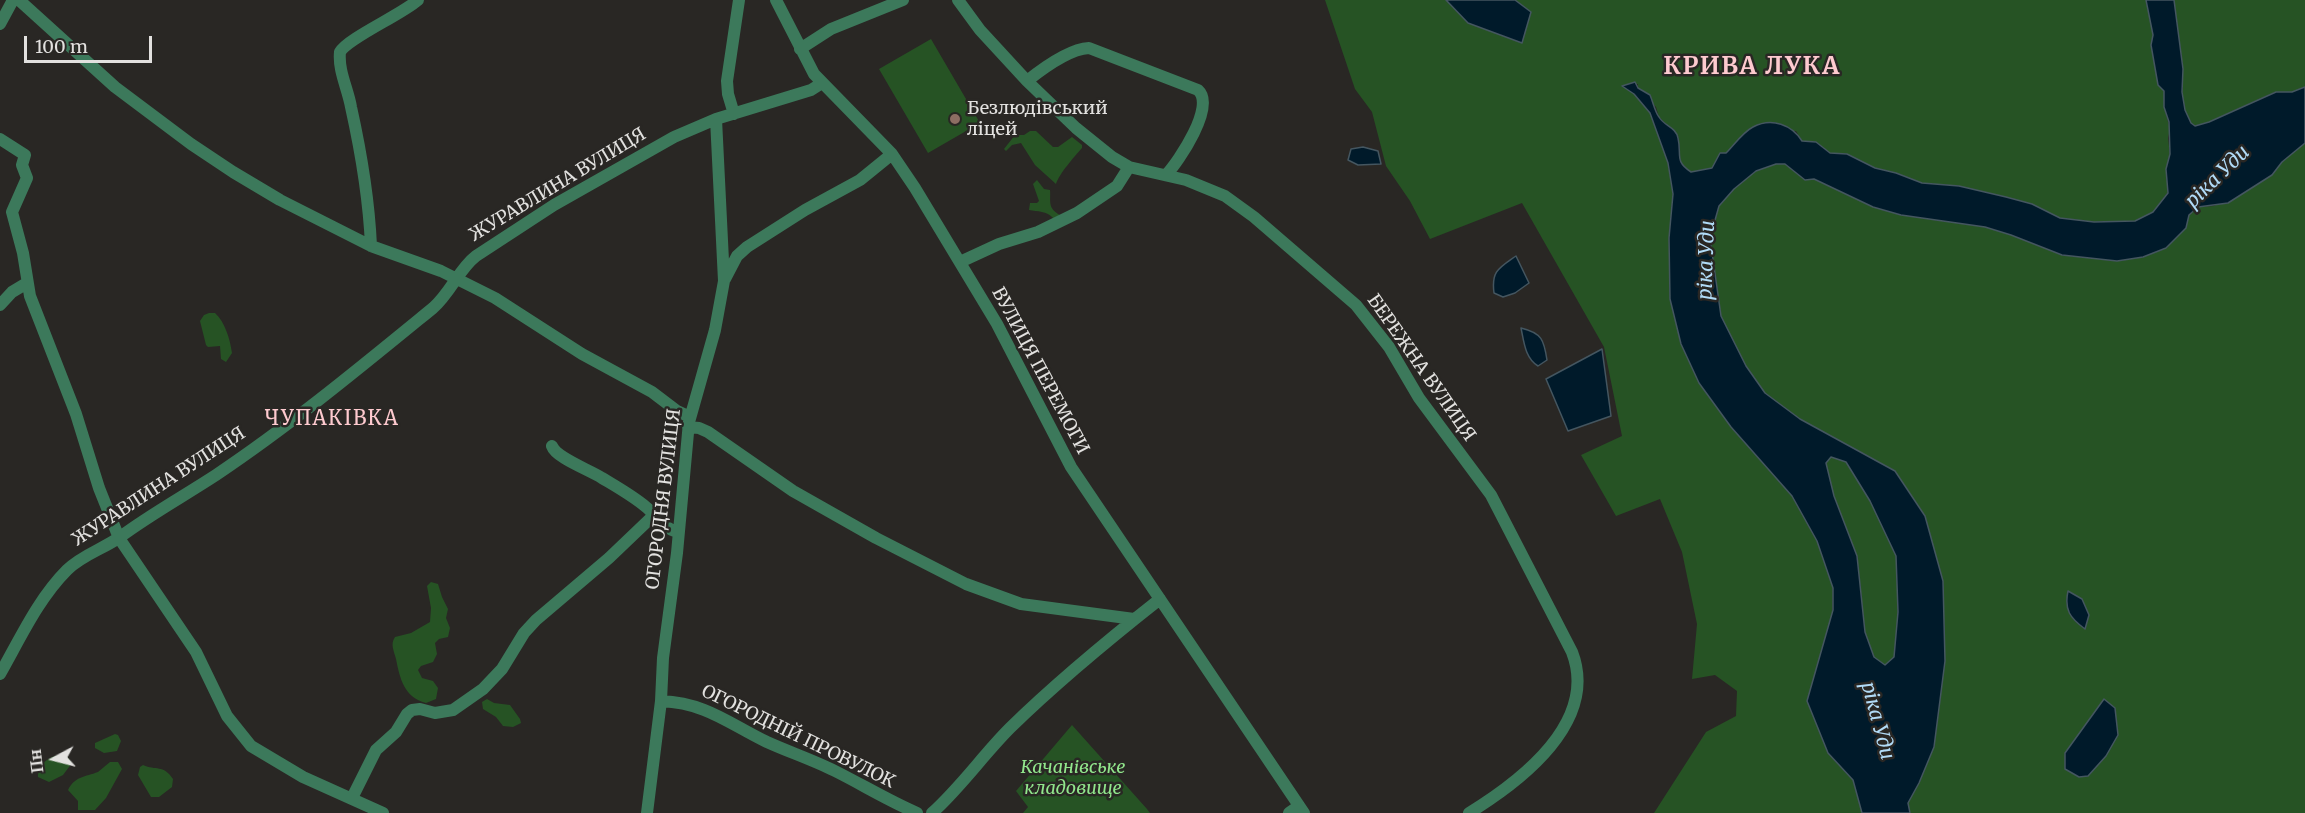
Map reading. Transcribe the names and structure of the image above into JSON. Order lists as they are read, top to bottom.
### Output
{
  "streets": {
    "street": [
      "ЖУРАВЛИНА ВУЛИЦЯ",
      "БЕРЕЖНА ВУЛИЦЯ",
      "ВУЛИЦЯ ПЕРЕМОГИ",
      "ОГОРОДНЯ ВУЛИЦЯ",
      "ОГОРОДНІЙ ПРОВУЛОК"
    ]
  },
  "crossings": [
    ["ЖУРАВЛИНА ВУЛИЦЯ", "ВУЛИЦЯ ПЕРЕМОГИ"],
    ["ЖУРАВЛИНА ВУЛИЦЯ", "ОГОРОДНЯ ВУЛИЦЯ"],
    ["ОГОРОДНЯ ВУЛИЦЯ", "ОГОРОДНІЙ ПРОВУЛОК"]
  ],
  "districts": ["КРИВА ЛУКА", "ЧУПАКІВКА"],
  "water": ["ріка Уди"],
  "parks": ["Качанівське кладовище"],
  "places": ["Безлюдівський ліцей"],
  "scale_bar": "100 m",
  "north": "left"
}
